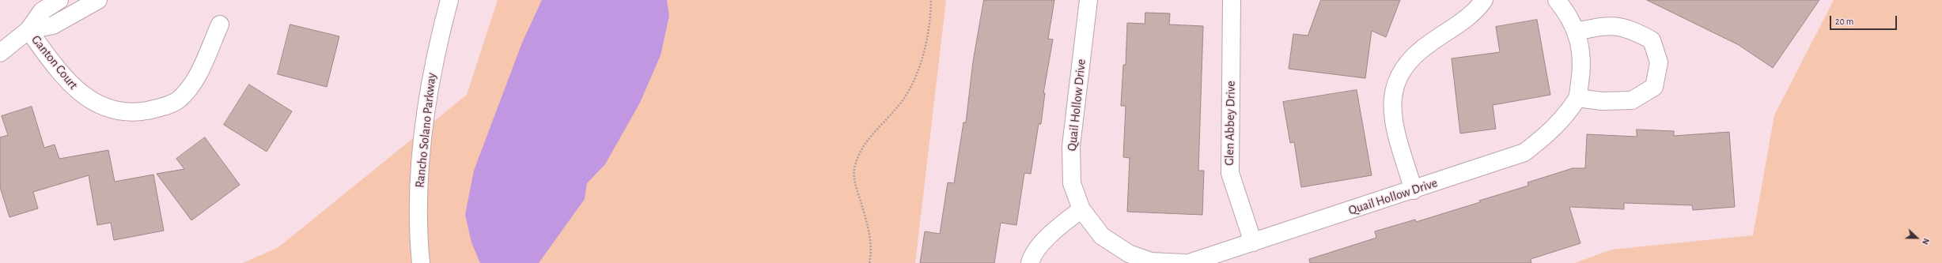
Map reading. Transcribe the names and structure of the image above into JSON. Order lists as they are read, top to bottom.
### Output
{
  "streets": {
    "street": [
      "Ganton Court",
      "Quail Hollow Drive",
      "Glen Abbey Drive",
      "Rancho Solano Parkway"
    ]
  },
  "crossings": [
    ["Quail Hollow Drive", "Glen Abbey Drive"]
  ],
  "scale_bar": "20 m",
  "north": "right"
}
